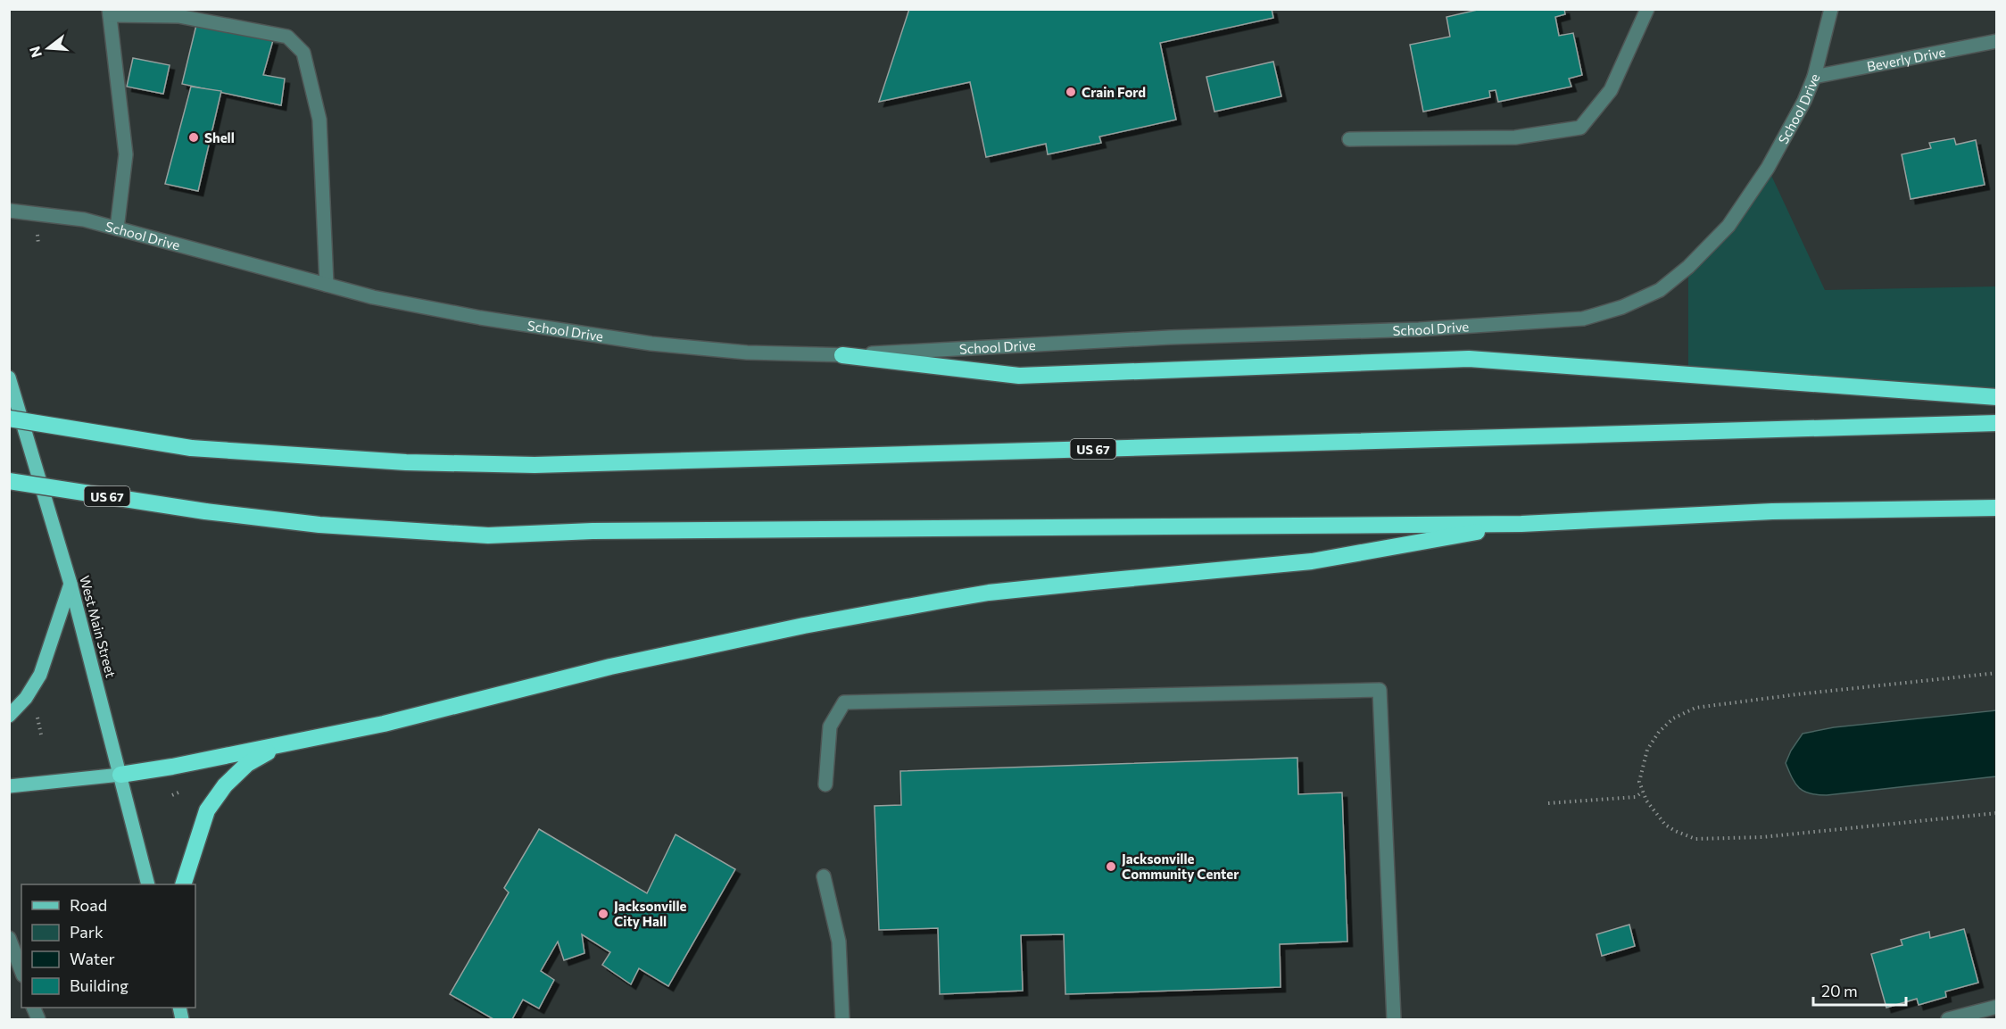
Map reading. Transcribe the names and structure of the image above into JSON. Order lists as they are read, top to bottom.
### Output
{
  "streets": {
    "highway": ["US 67"],
    "main road": ["West Main Street"],
    "street": ["Beverly Drive", "School Drive"]
  },
  "crossings": [
    ["Beverly Drive", "School Drive"]
  ],
  "places": [
    "Crain Ford",
    "Shell",
    "Jacksonville Community Center",
    "Jacksonville City Hall"
  ],
  "legend": [
    "Road",
    "Park",
    "Water",
    "Building"
  ],
  "scale_bar": "20 m",
  "north": "left"
}
